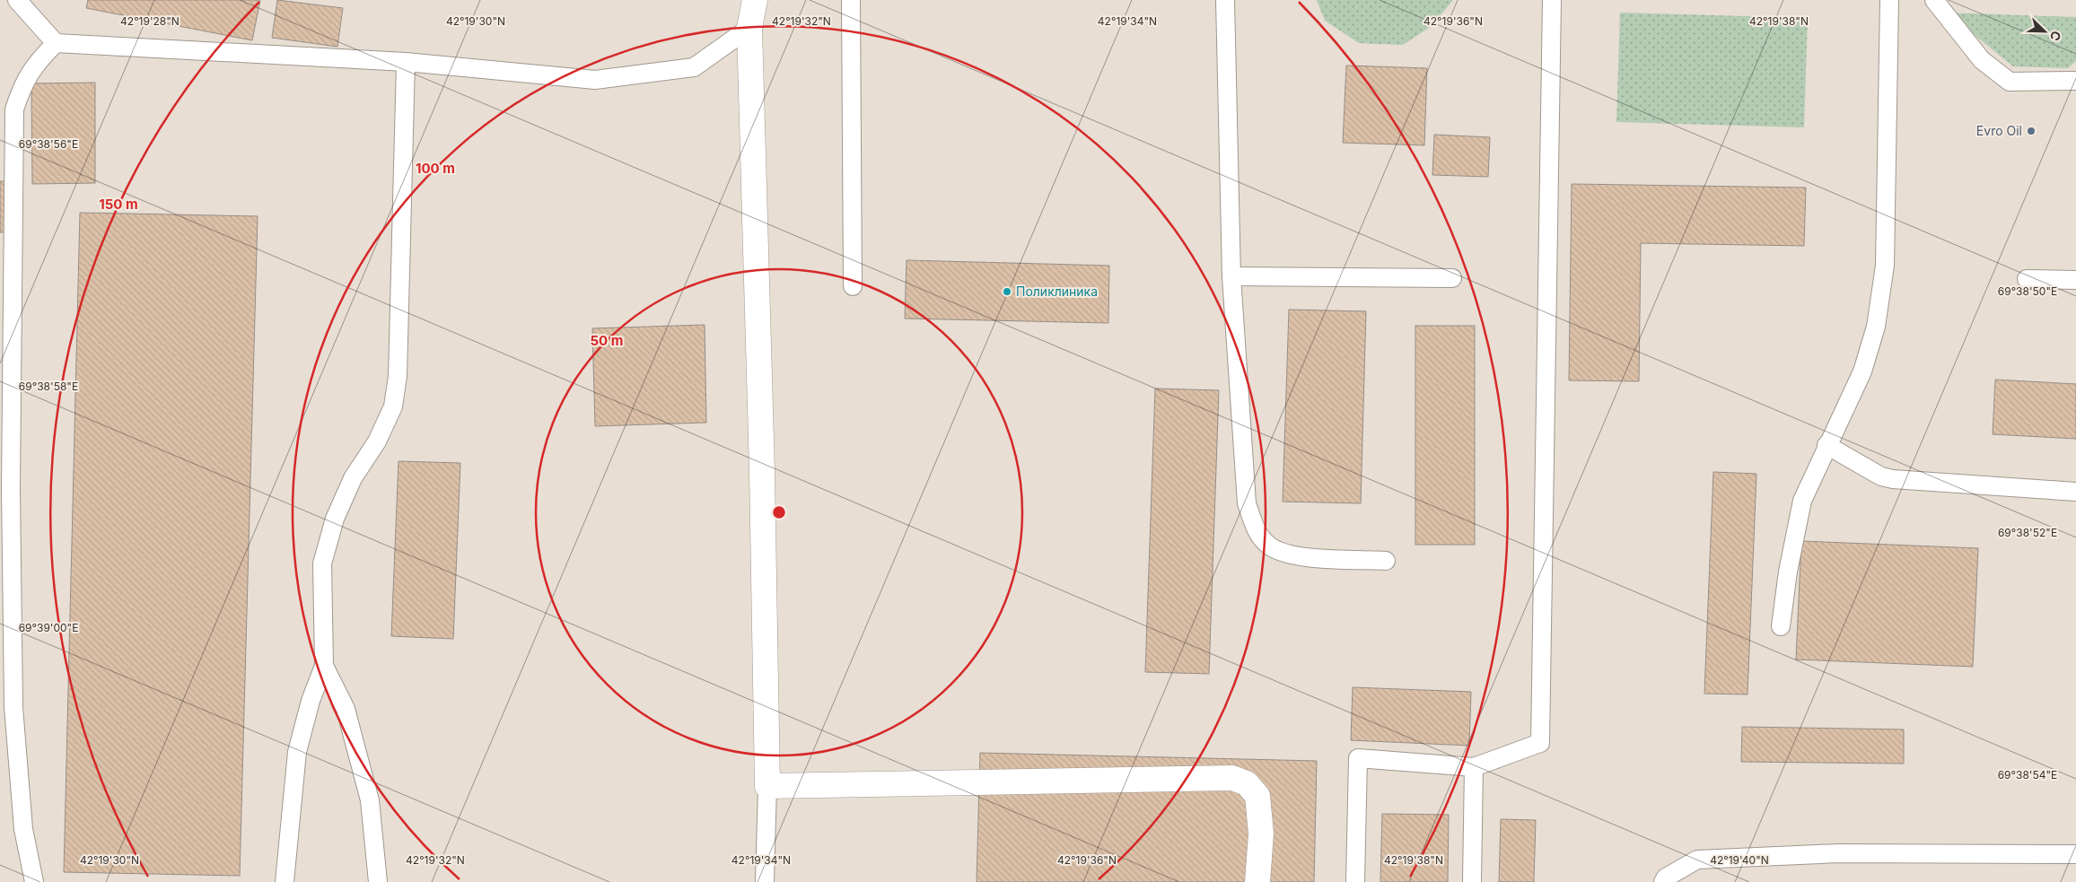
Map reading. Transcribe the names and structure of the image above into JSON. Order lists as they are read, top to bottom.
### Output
{
  "places": ["Evro Oil", "Поликлиника"],
  "north": "bottom right",
  "coordinates": [
    "42°19'28\"N",
    "42°19'30\"N",
    "42°19'32\"N",
    "42°19'36\"N",
    "42°19'34\"N",
    "42°19'38\"N",
    "69°38'56\"E",
    "69°38'50\"E",
    "69°38'58\"E",
    "69°38'52\"E",
    "69°39'00\"E",
    "69°38'54\"E",
    "42°19'40\"N"
  ],
  "rings": ["100 m", "150 m", "50 m"]
}
